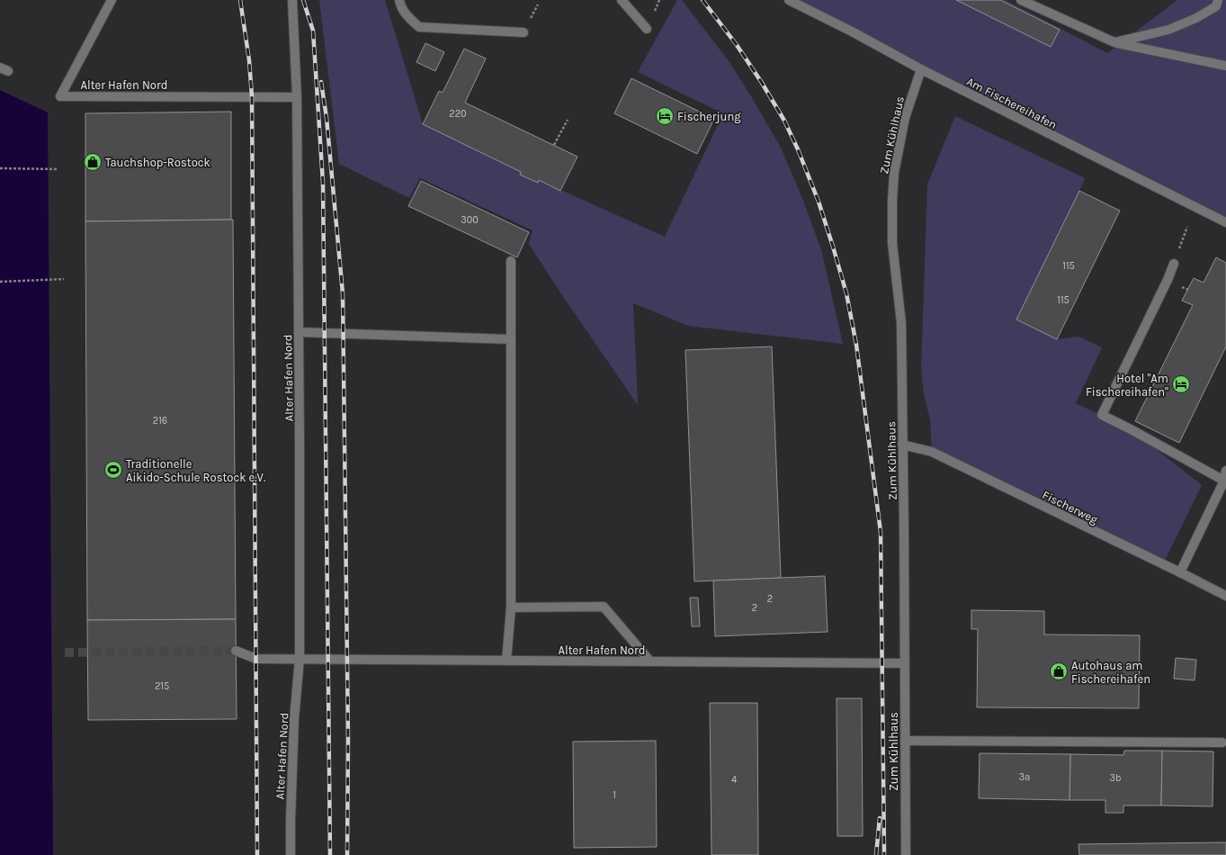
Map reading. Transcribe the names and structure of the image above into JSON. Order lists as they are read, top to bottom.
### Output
{
  "streets": {
    "street": [
      "Alter Hafen Nord",
      "Am Fischereihafen",
      "Zum Kühlhaus",
      "Fischerweg"
    ]
  },
  "crossings": [
    ["Alter Hafen Nord", "Zum Kühlhaus"],
    ["Am Fischereihafen", "Zum Kühlhaus"],
    ["Zum Kühlhaus", "Fischerweg"]
  ],
  "places": {
    "hotel": ["Fischerjung", "Hotel \"Am Fischereihafen\""],
    "shop": ["Tauchshop-Rostock", "Autohaus am Fischereihafen"],
    "sports": ["Traditionelle Aikido-Schule Rostock e.V."]
  },
  "house_numbers": [
    "220",
    "300",
    "115",
    "115",
    "216",
    "2",
    "2",
    "215",
    "3a",
    "3b",
    "4",
    "1"
  ]
}
